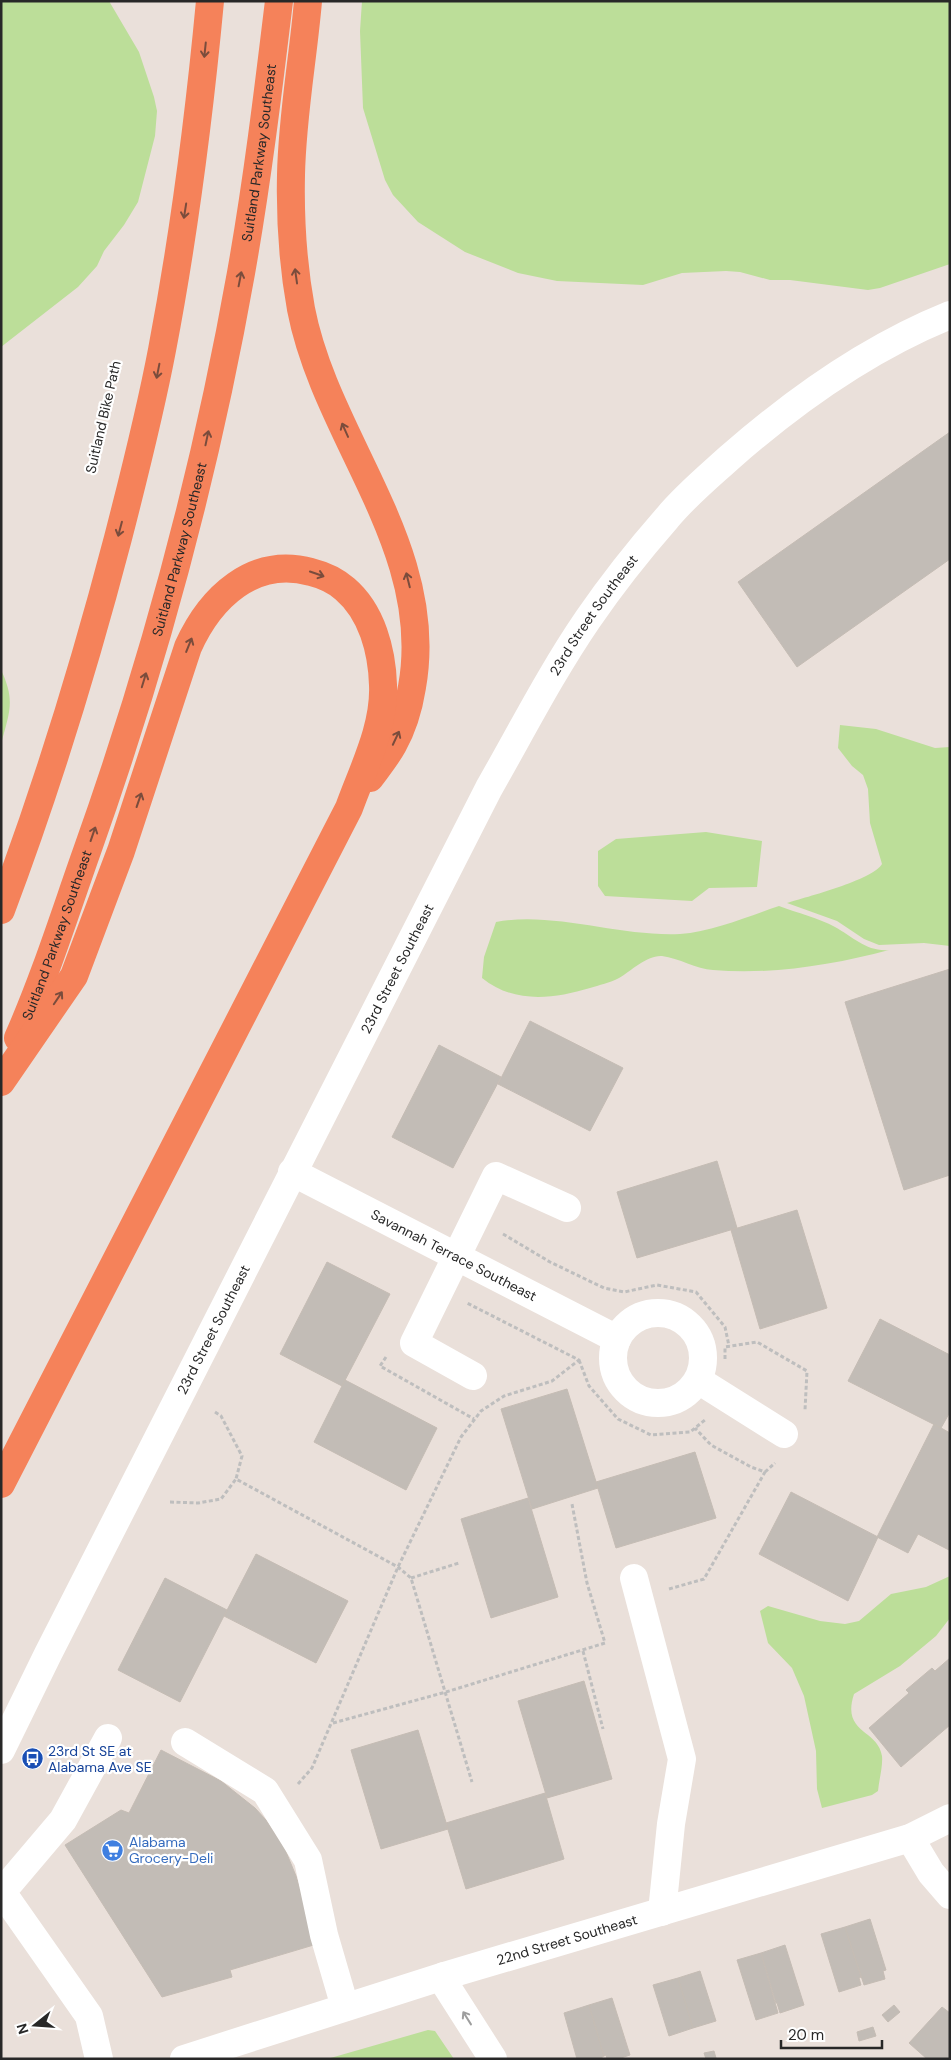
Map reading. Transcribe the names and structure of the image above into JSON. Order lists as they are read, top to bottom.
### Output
{
  "streets": {
    "highway": ["Suitland Parkway Southeast"],
    "street": ["23rd Street Southeast", "Savannah Terrace Southeast", "22nd Street Southeast"]
  },
  "crossings": [
    ["23rd Street Southeast", "Savannah Terrace Southeast"]
  ],
  "places": {
    "bus stop": ["23rd St SE at Alabama Ave SE"],
    "supermarket": ["Alabama Grocery-Deli"]
  },
  "scale_bar": "20 m",
  "north": "left"
}
